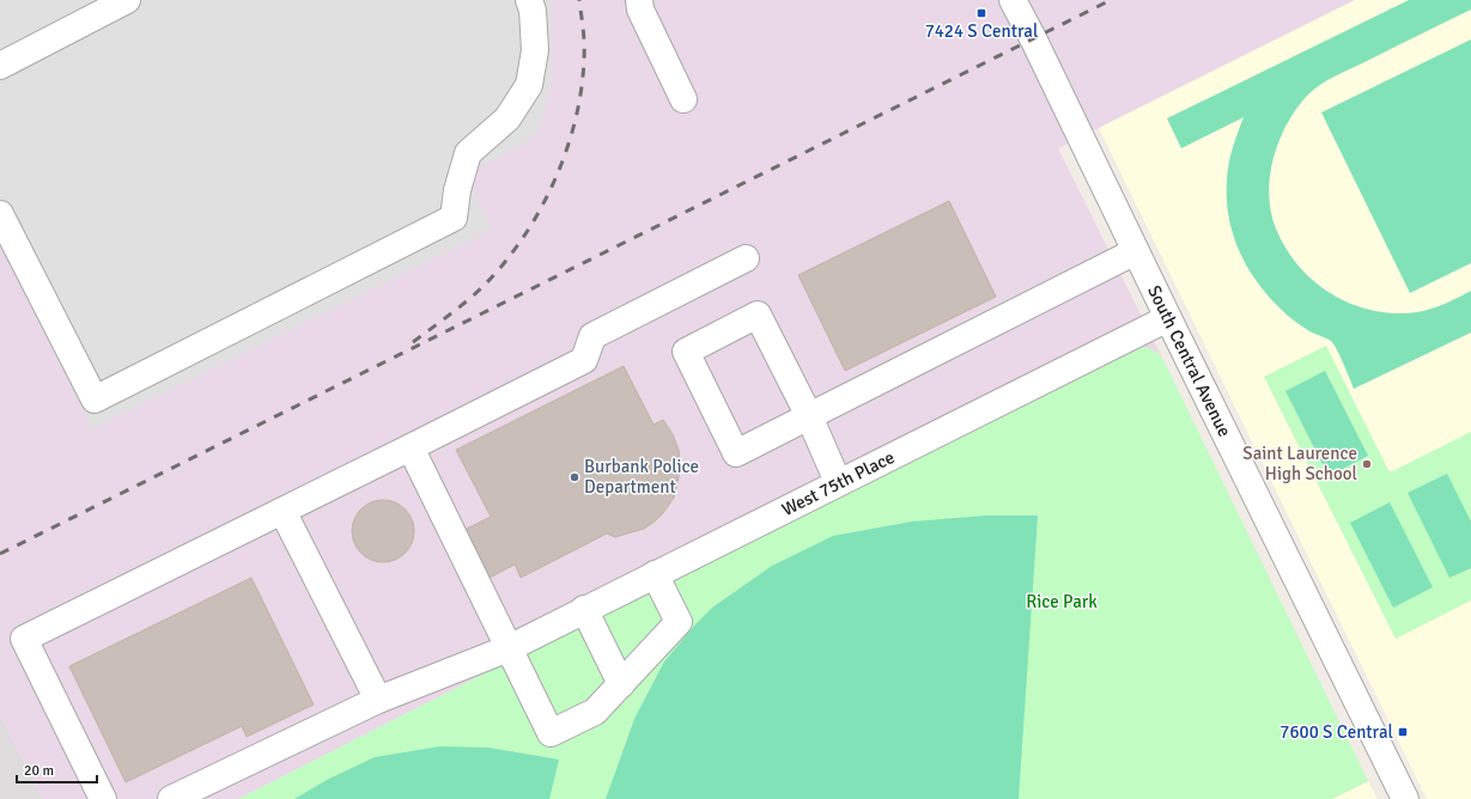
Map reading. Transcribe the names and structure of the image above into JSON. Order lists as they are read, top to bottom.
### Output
{
  "streets": {
    "street": ["South Central Avenue", "West 75th Place"]
  },
  "crossings": [
    ["South Central Avenue", "West 75th Place"]
  ],
  "parks": ["Rice Park"],
  "places": {
    "transit": ["7424 S Central", "7600 S Central"],
    "other": ["Saint Laurence High School", "Burbank Police Department"]
  },
  "scale_bar": "20 m"
}
